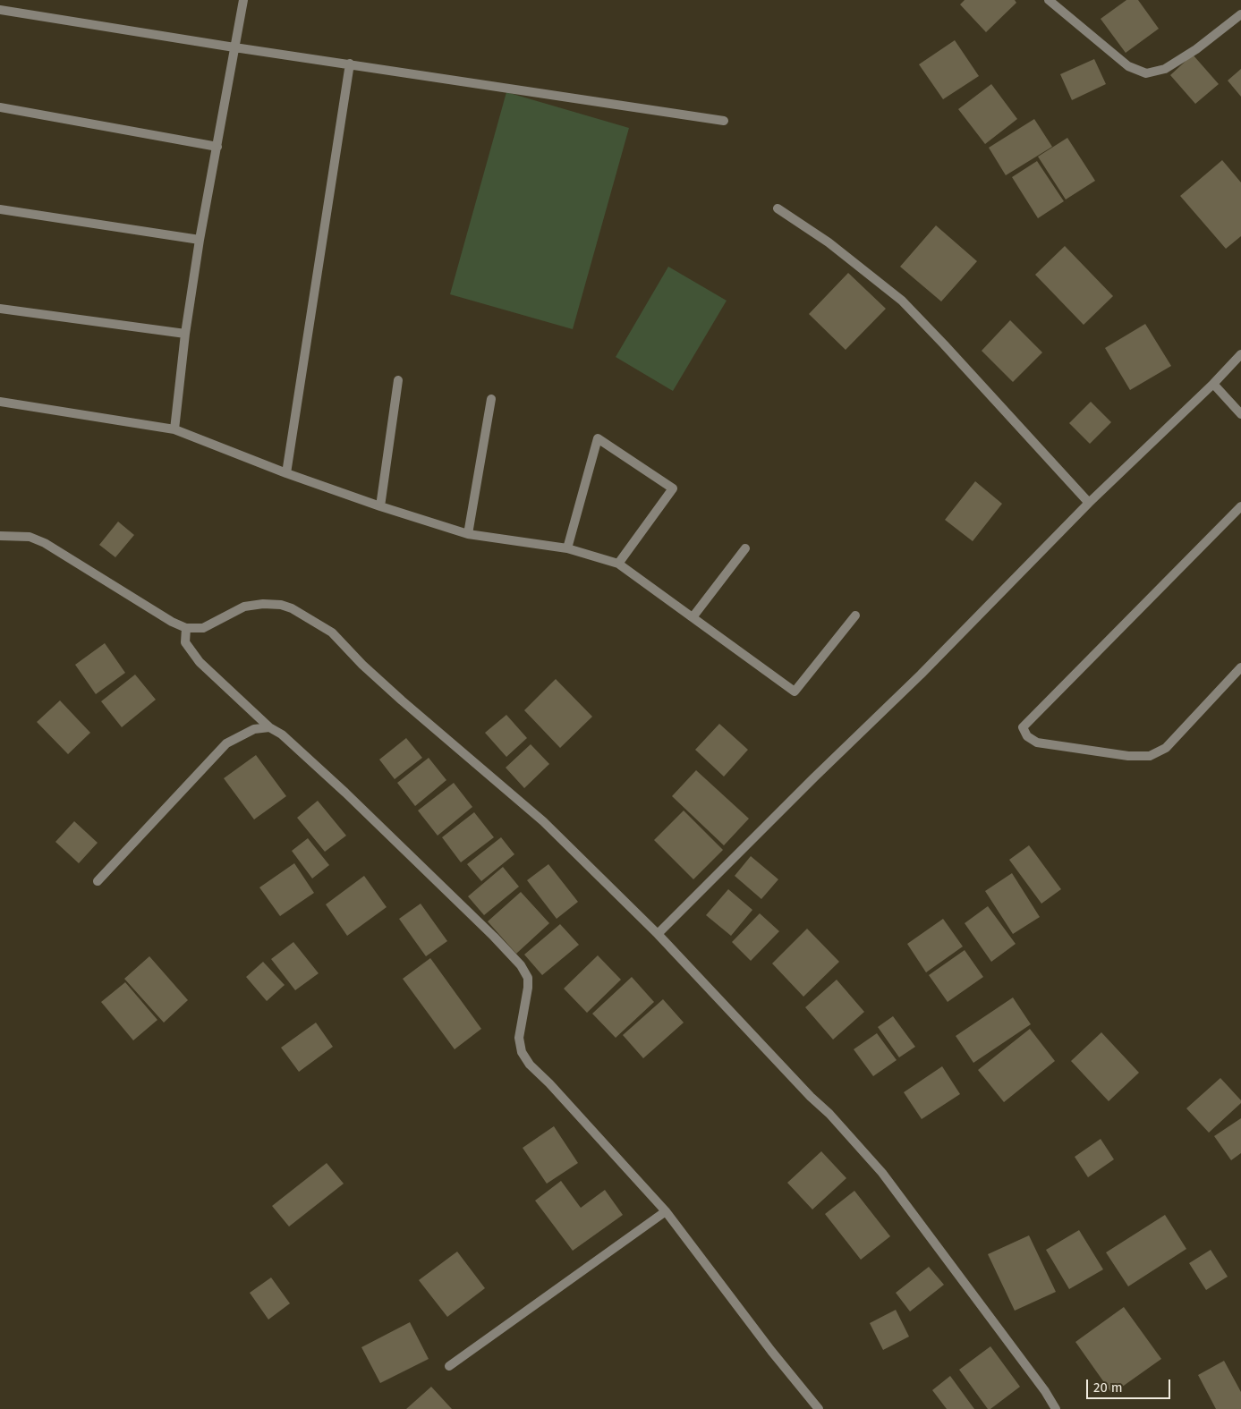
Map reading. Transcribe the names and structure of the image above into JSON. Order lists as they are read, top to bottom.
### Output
{
  "scale_bar": "20 m"
}
